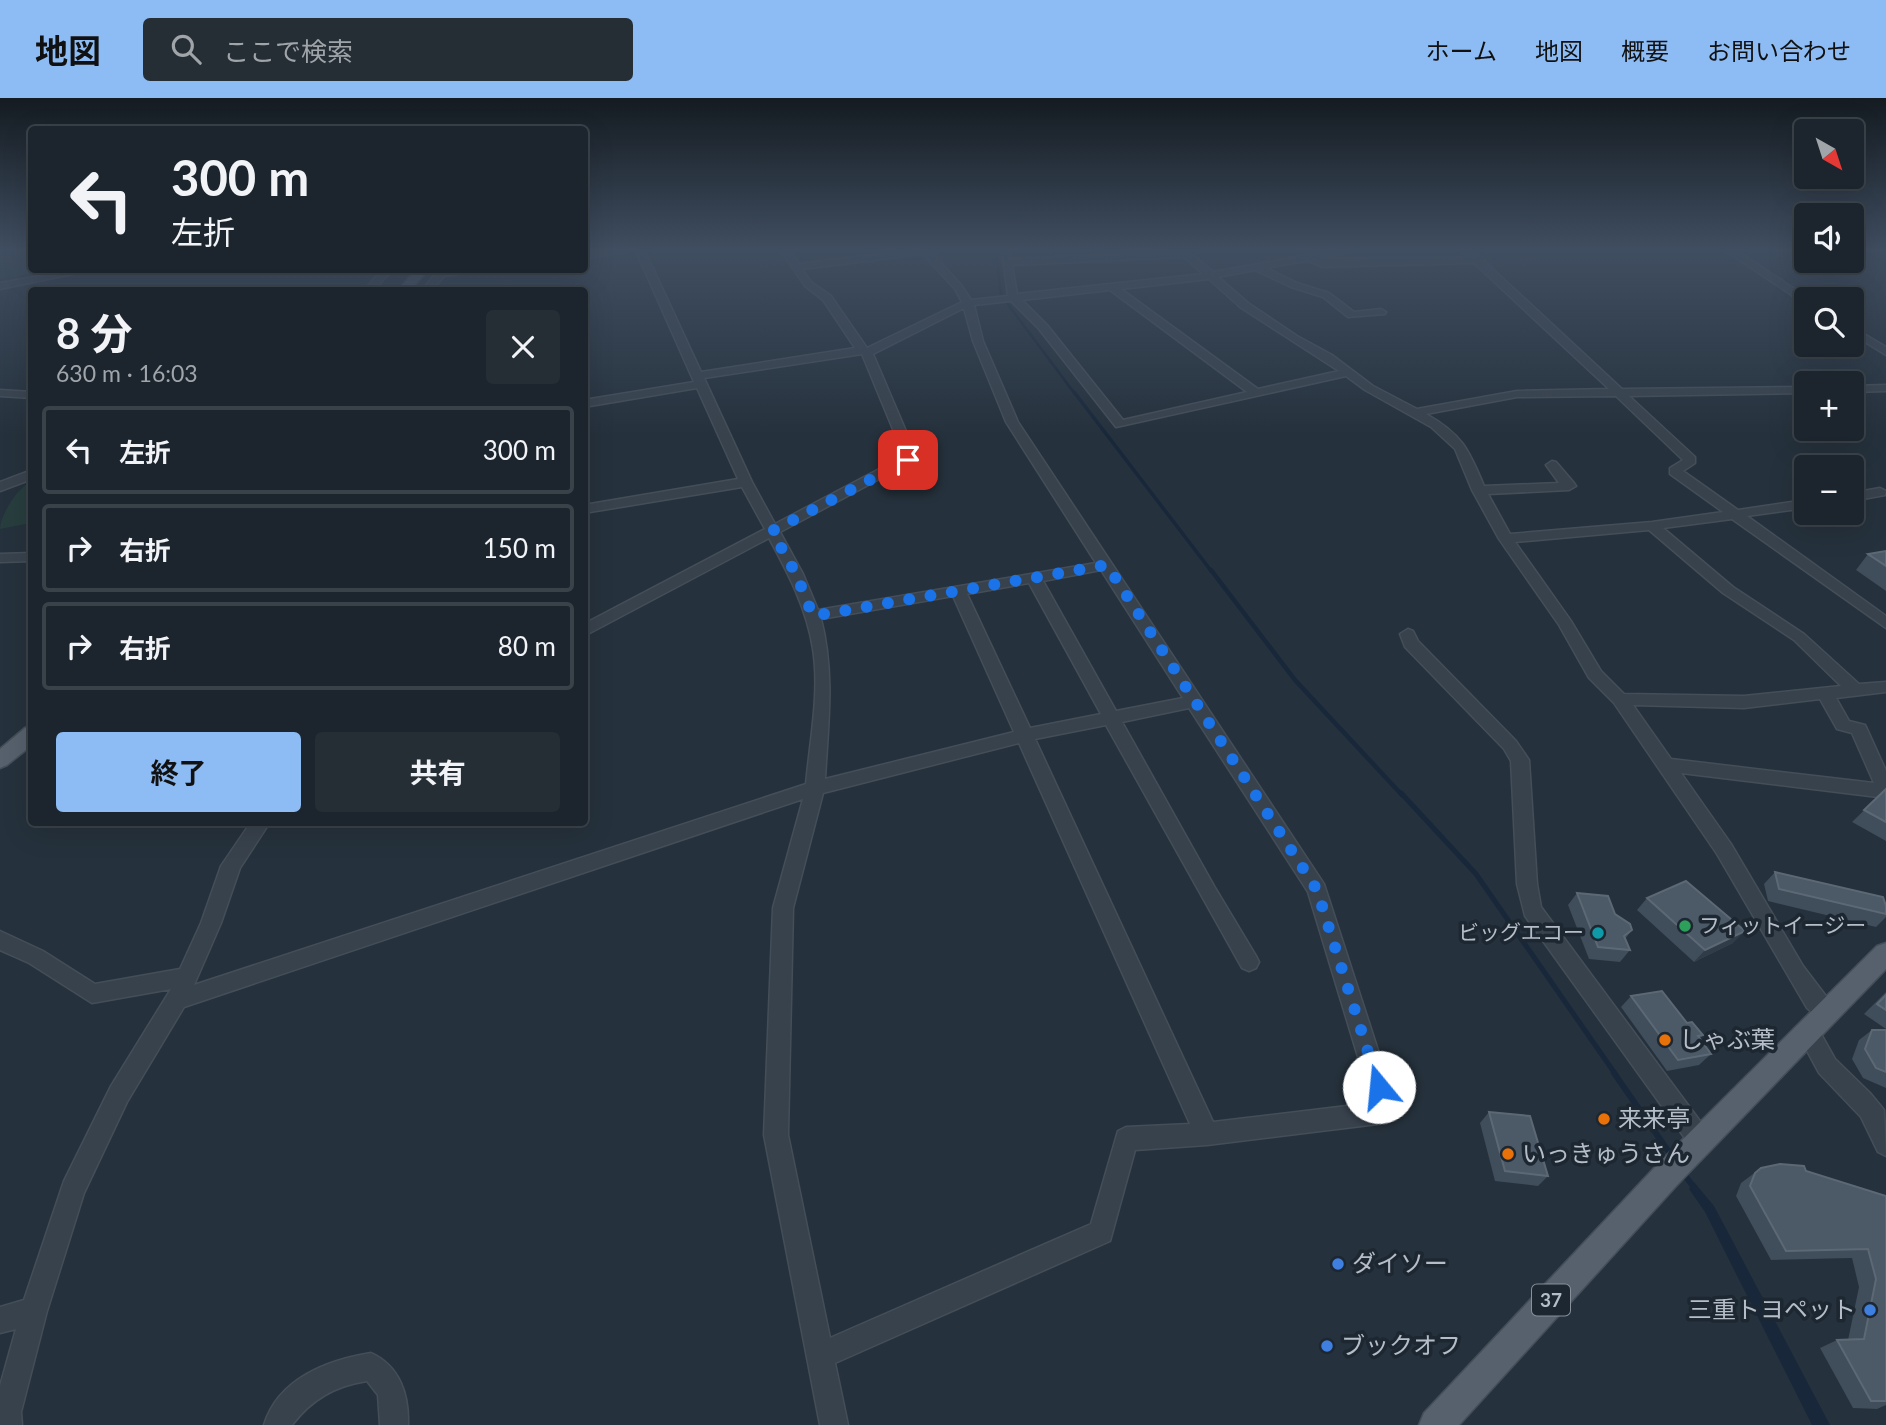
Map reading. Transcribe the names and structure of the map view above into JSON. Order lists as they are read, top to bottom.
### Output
{
  "streets": {
    "main road": ["37"]
  },
  "places": [
    "フィットイージー",
    "ビッグエコー",
    "しゃぶ葉",
    "来来亭",
    "いっきゅうさん",
    "ダイソー",
    "三重トヨペット",
    "ブックオフ"
  ],
  "north": "bottom right",
  "page": {
    "header": "地図",
    "search": "ここで検索",
    "nav": [
      "ホーム",
      "地図",
      "概要",
      "お問い合わせ"
    ],
    "map_buttons": ["+", "−"],
    "turn": ["300 m", "左折"],
    "heading": ["8 分", "630 m · 16:03"],
    "list": [
      {
        "name": "左折",
        "value": "300 m"
      },
      {
        "name": "右折",
        "value": "150 m"
      },
      {
        "name": "右折",
        "value": "80 m"
      }
    ],
    "buttons": ["終了", "共有"]
  }
}
